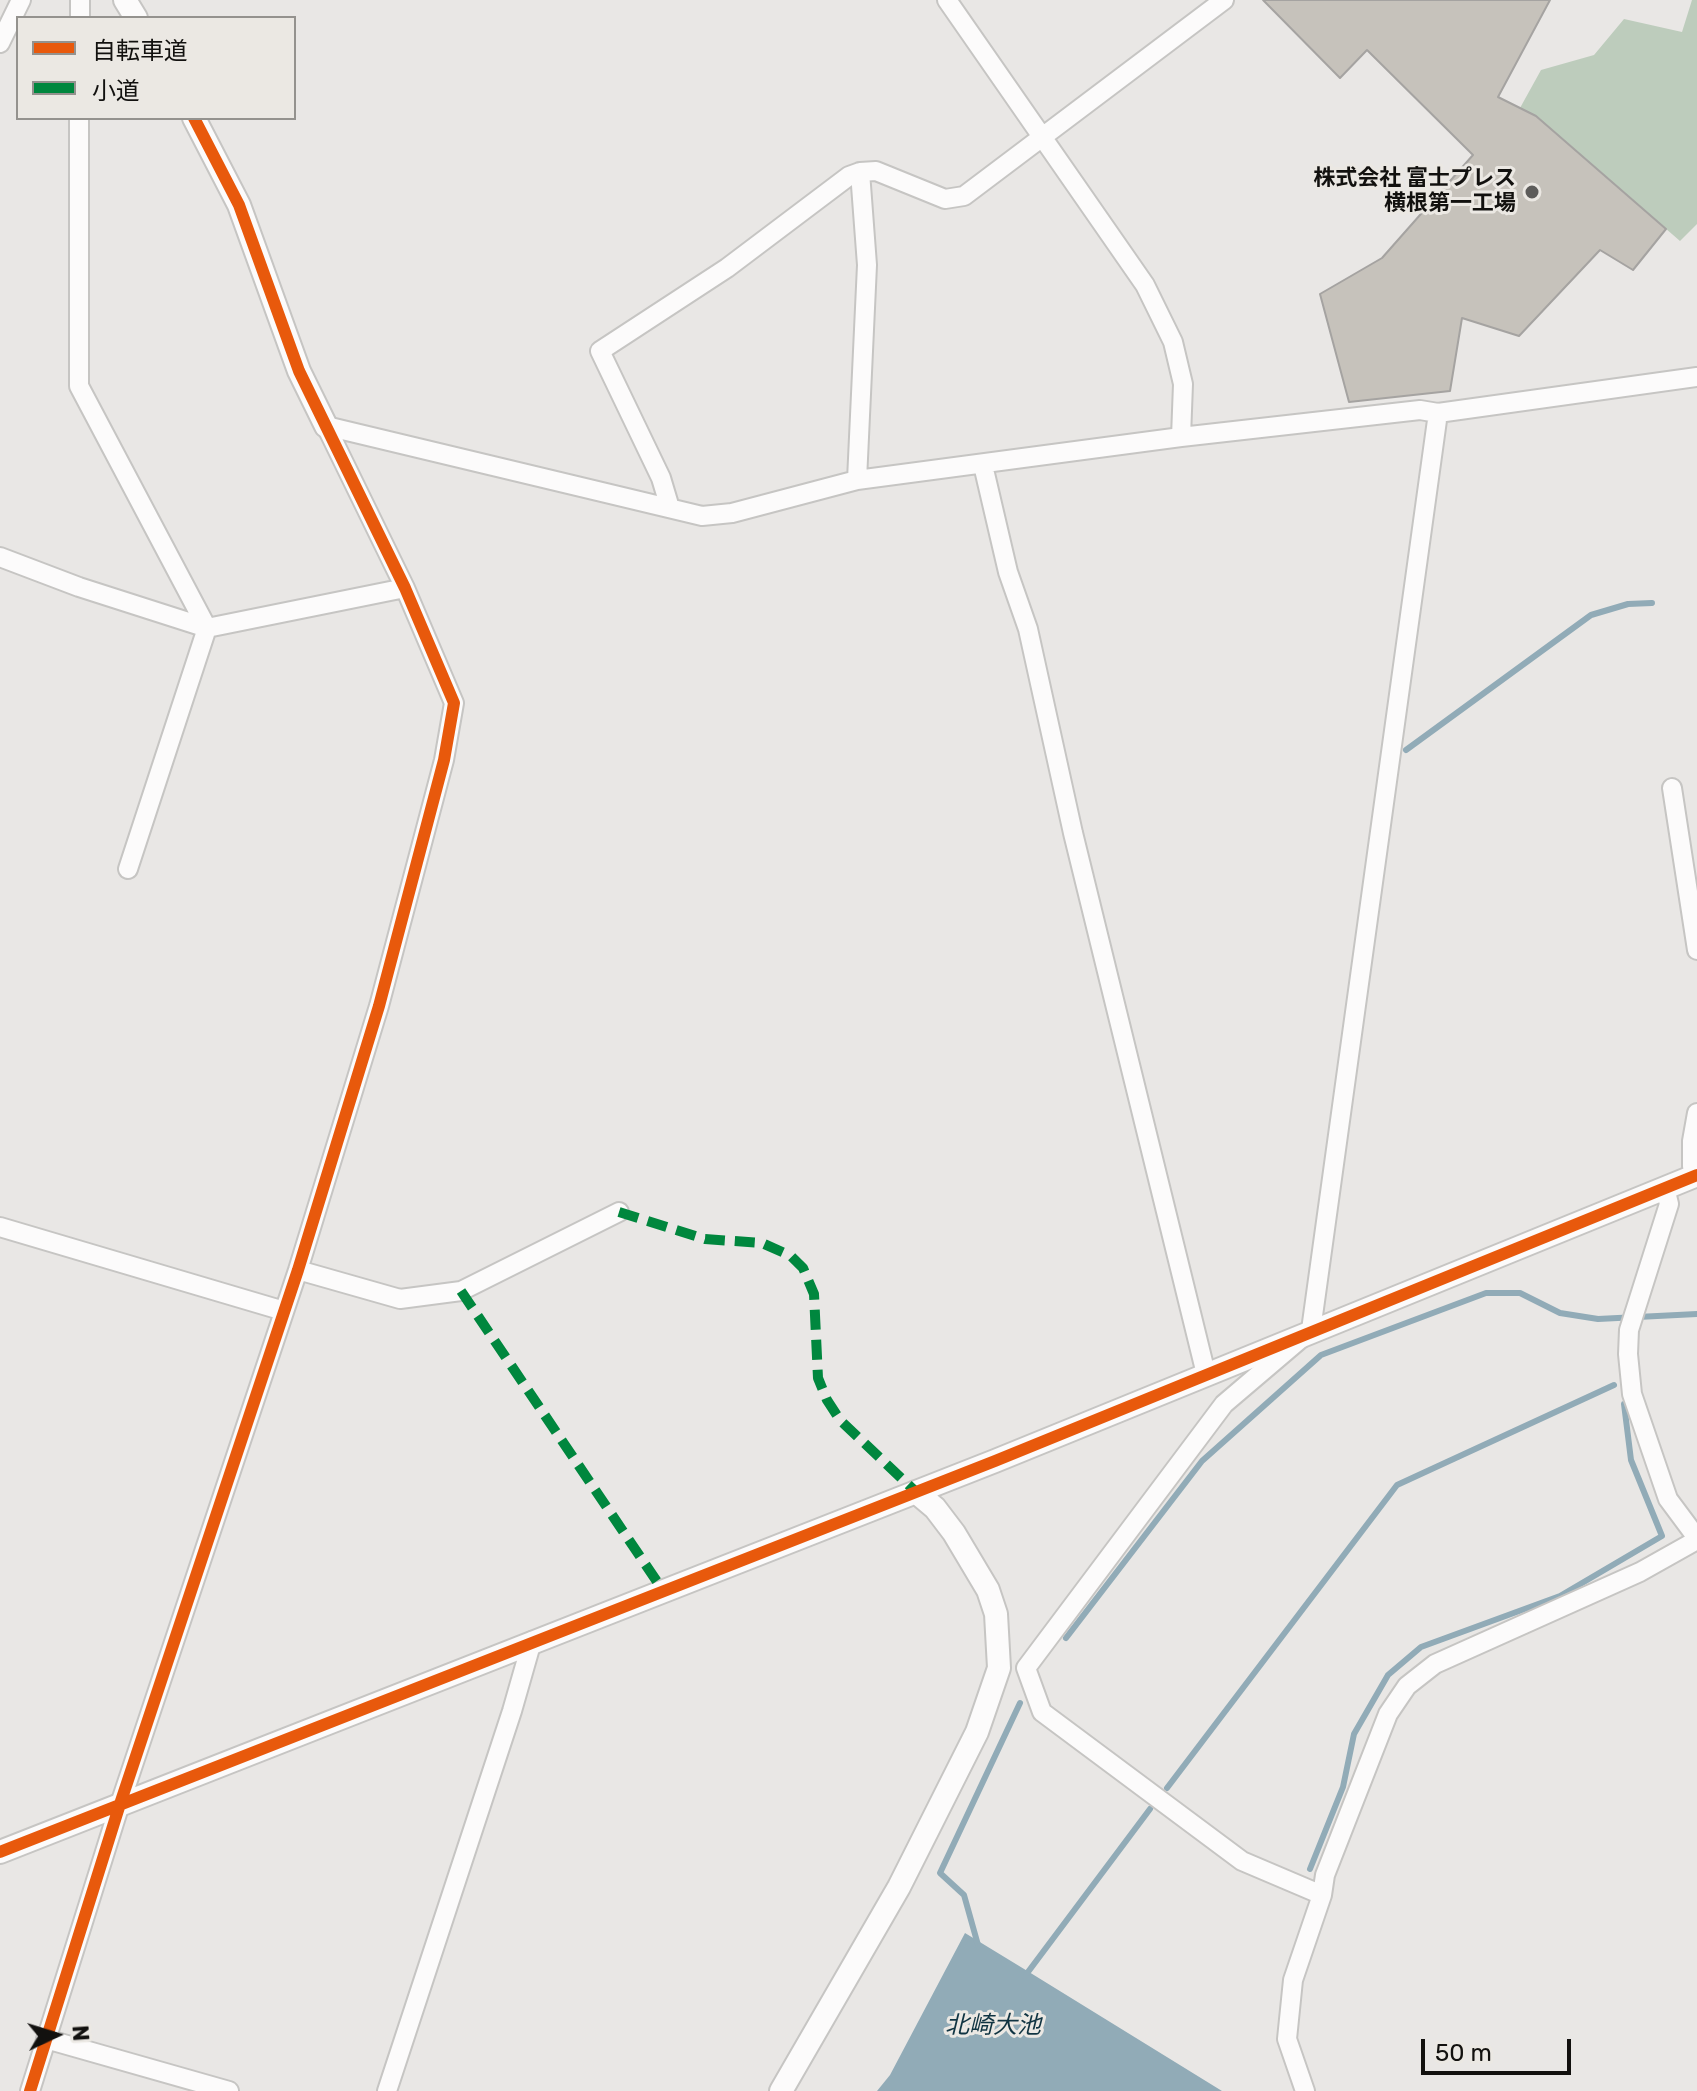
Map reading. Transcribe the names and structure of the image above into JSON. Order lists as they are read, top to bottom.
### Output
{
  "water": ["北崎大池"],
  "places": ["株式会社 富士プレス 横根第一工場"],
  "legend": ["自転車道", "小道"],
  "scale_bar": "50 m",
  "north": "right"
}
